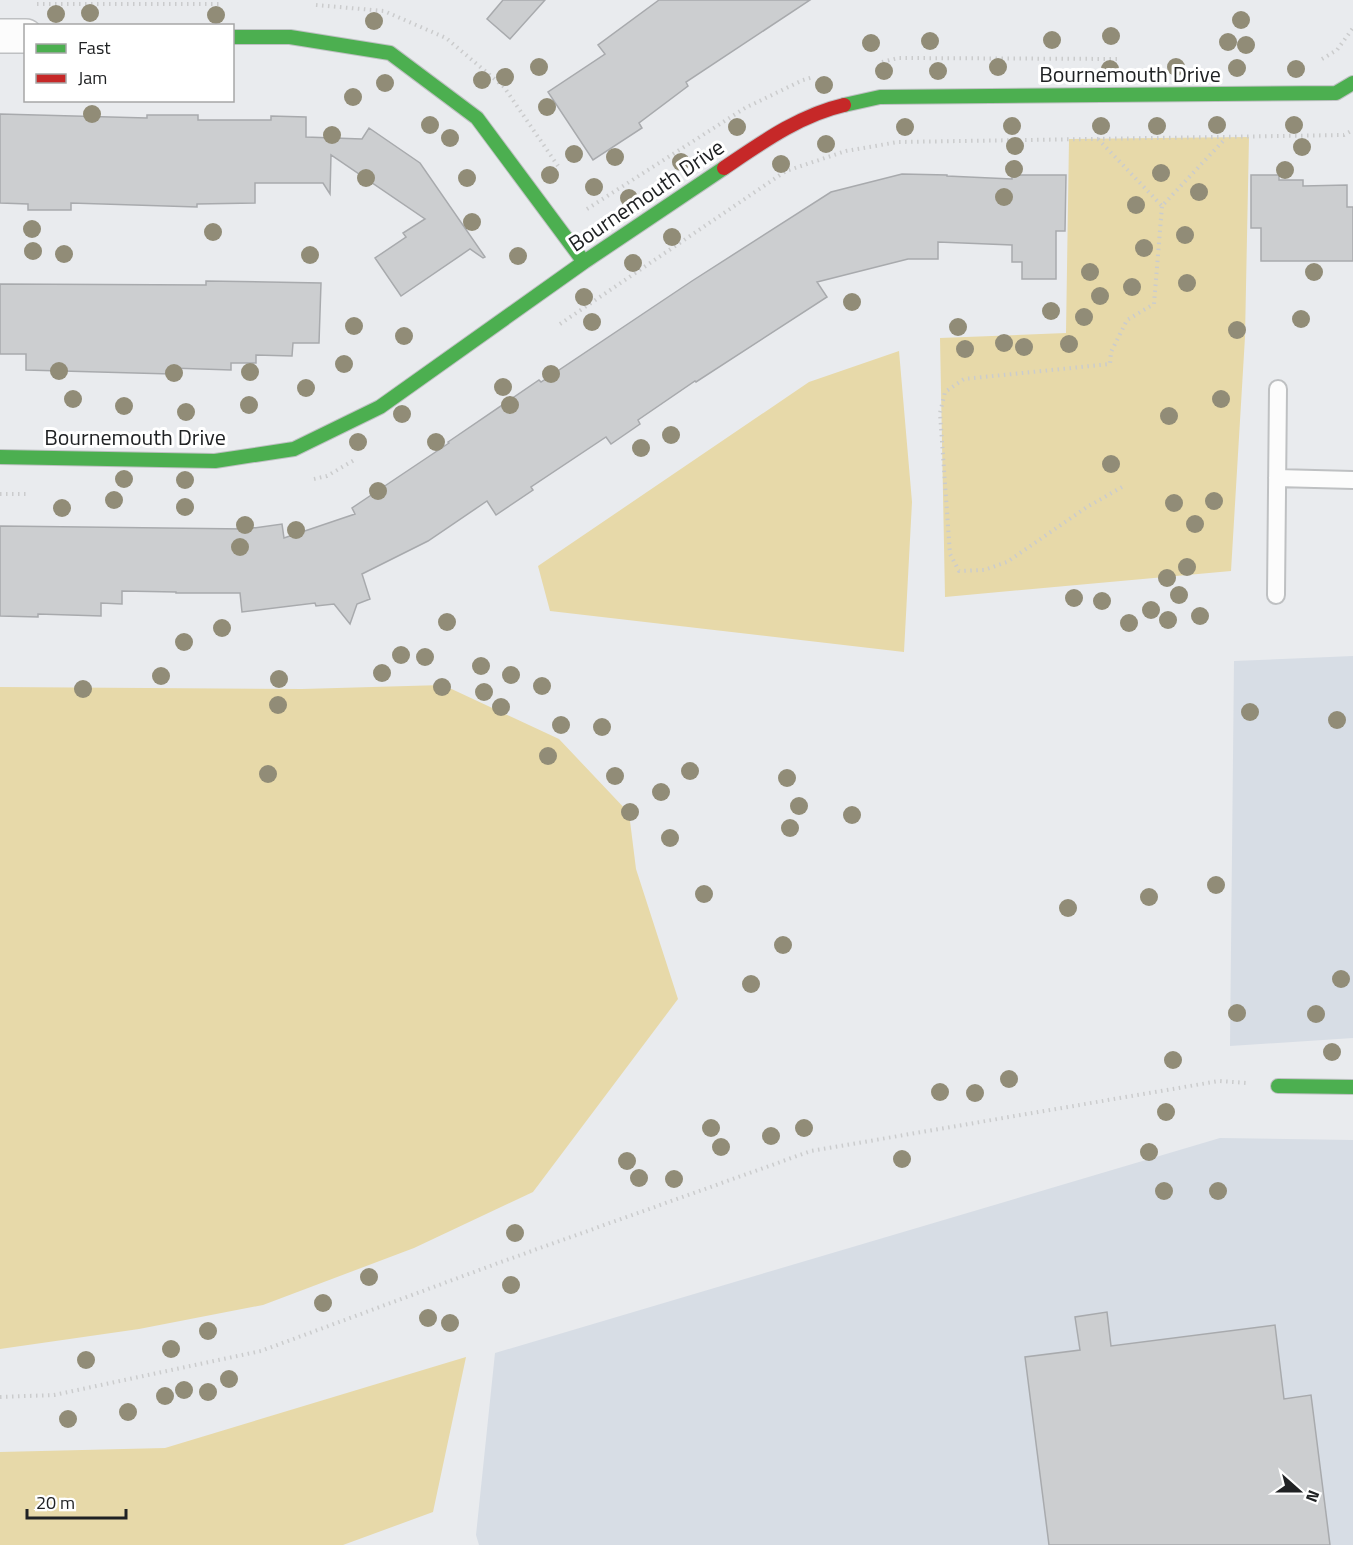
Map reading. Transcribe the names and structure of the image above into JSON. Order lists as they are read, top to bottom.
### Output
{
  "streets": {
    "street": ["Bournemouth Drive"]
  },
  "legend": ["Fast", "Jam"],
  "scale_bar": "20 m",
  "north": "right"
}
